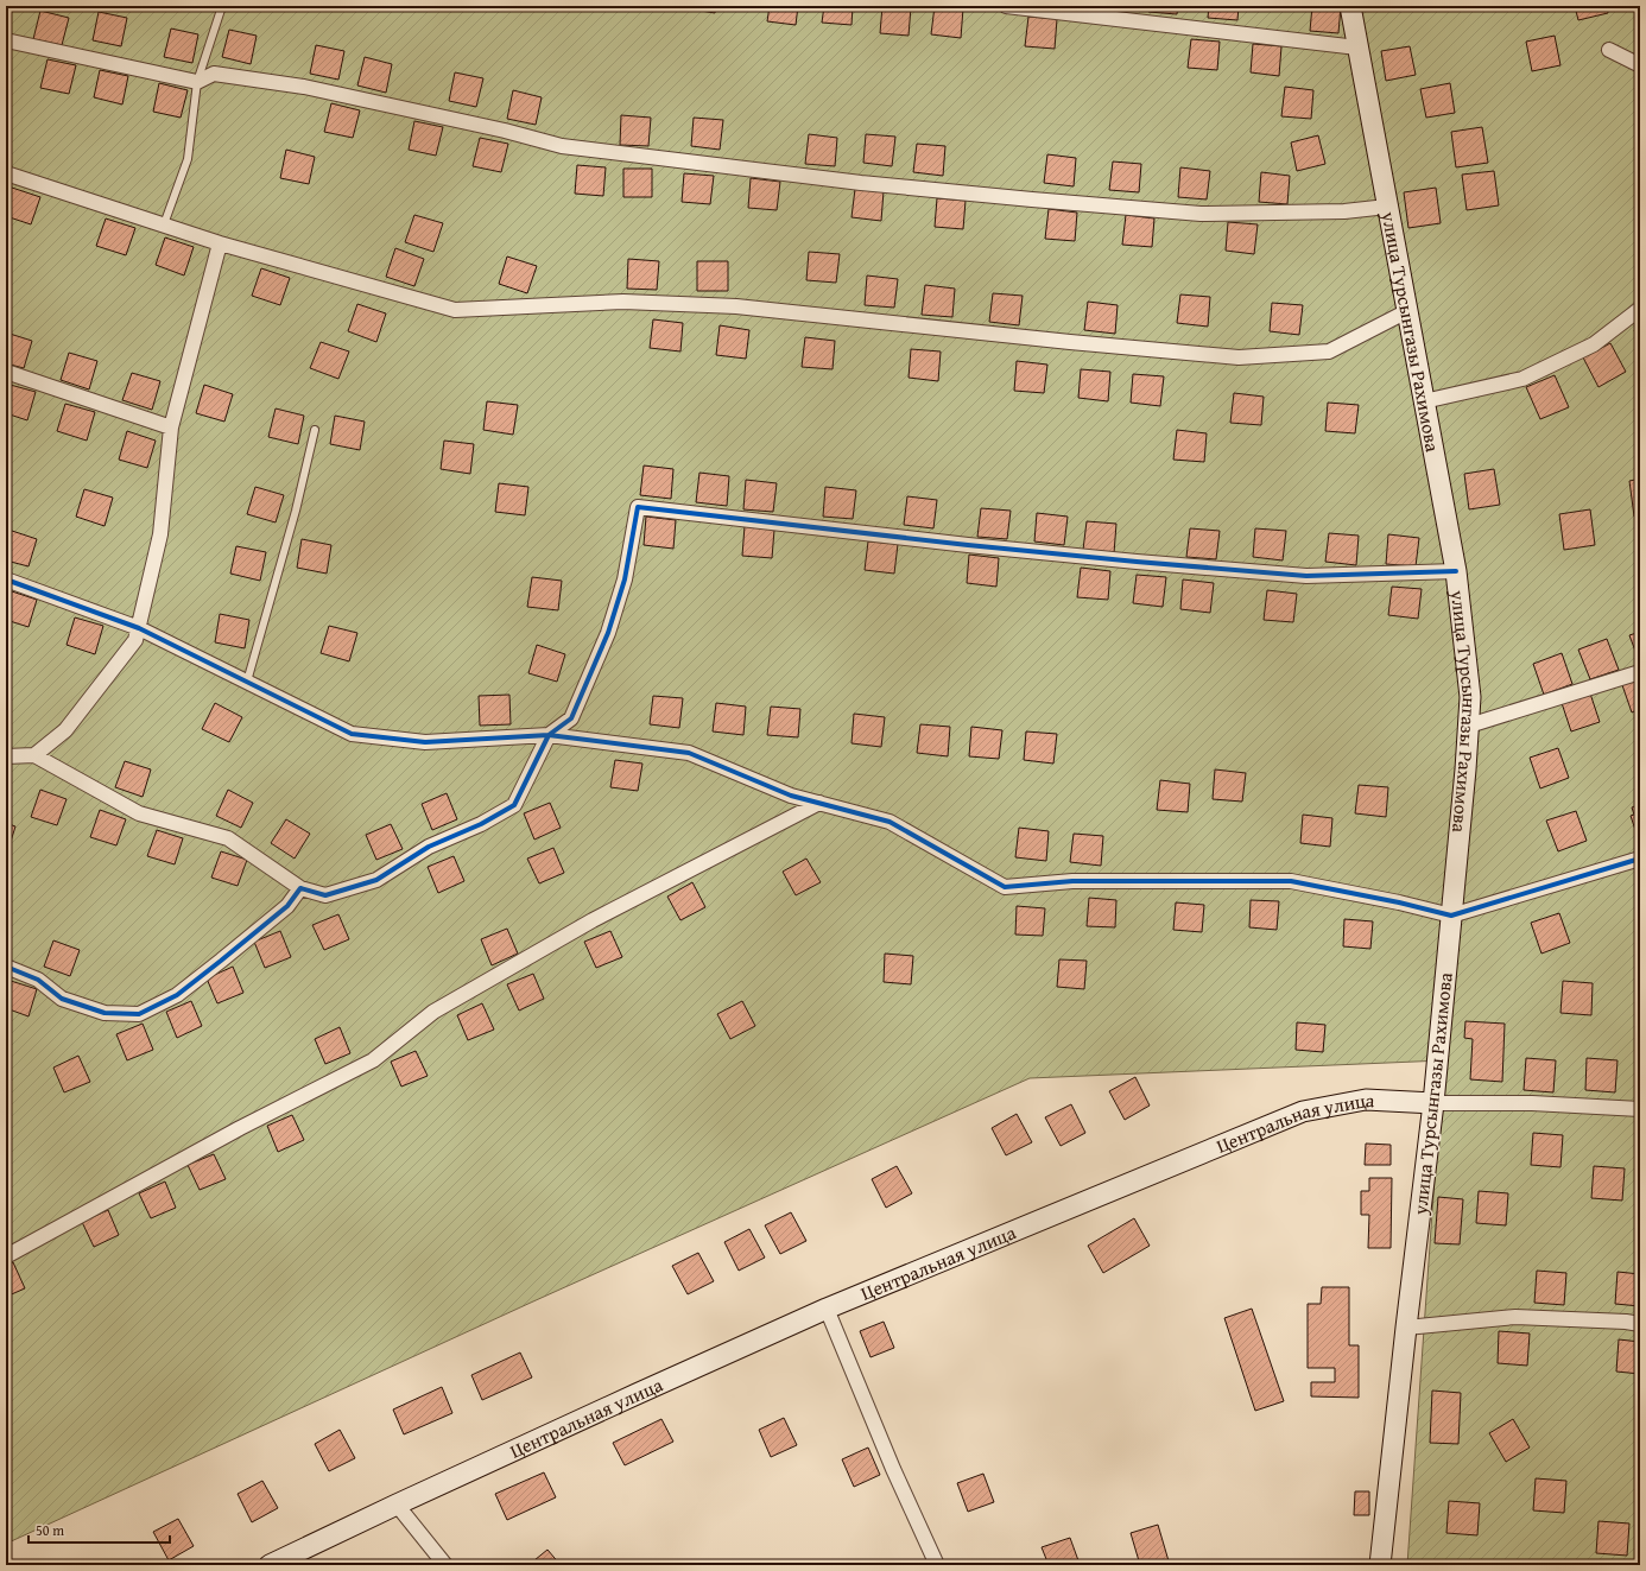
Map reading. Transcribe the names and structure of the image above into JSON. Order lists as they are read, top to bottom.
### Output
{
  "streets": {
    "street": ["улица Турсынгазы Рахимова", "Центральная улица"]
  },
  "crossings": [
    ["улица Турсынгазы Рахимова", "Центральная улица"]
  ],
  "scale_bar": "50 m"
}
